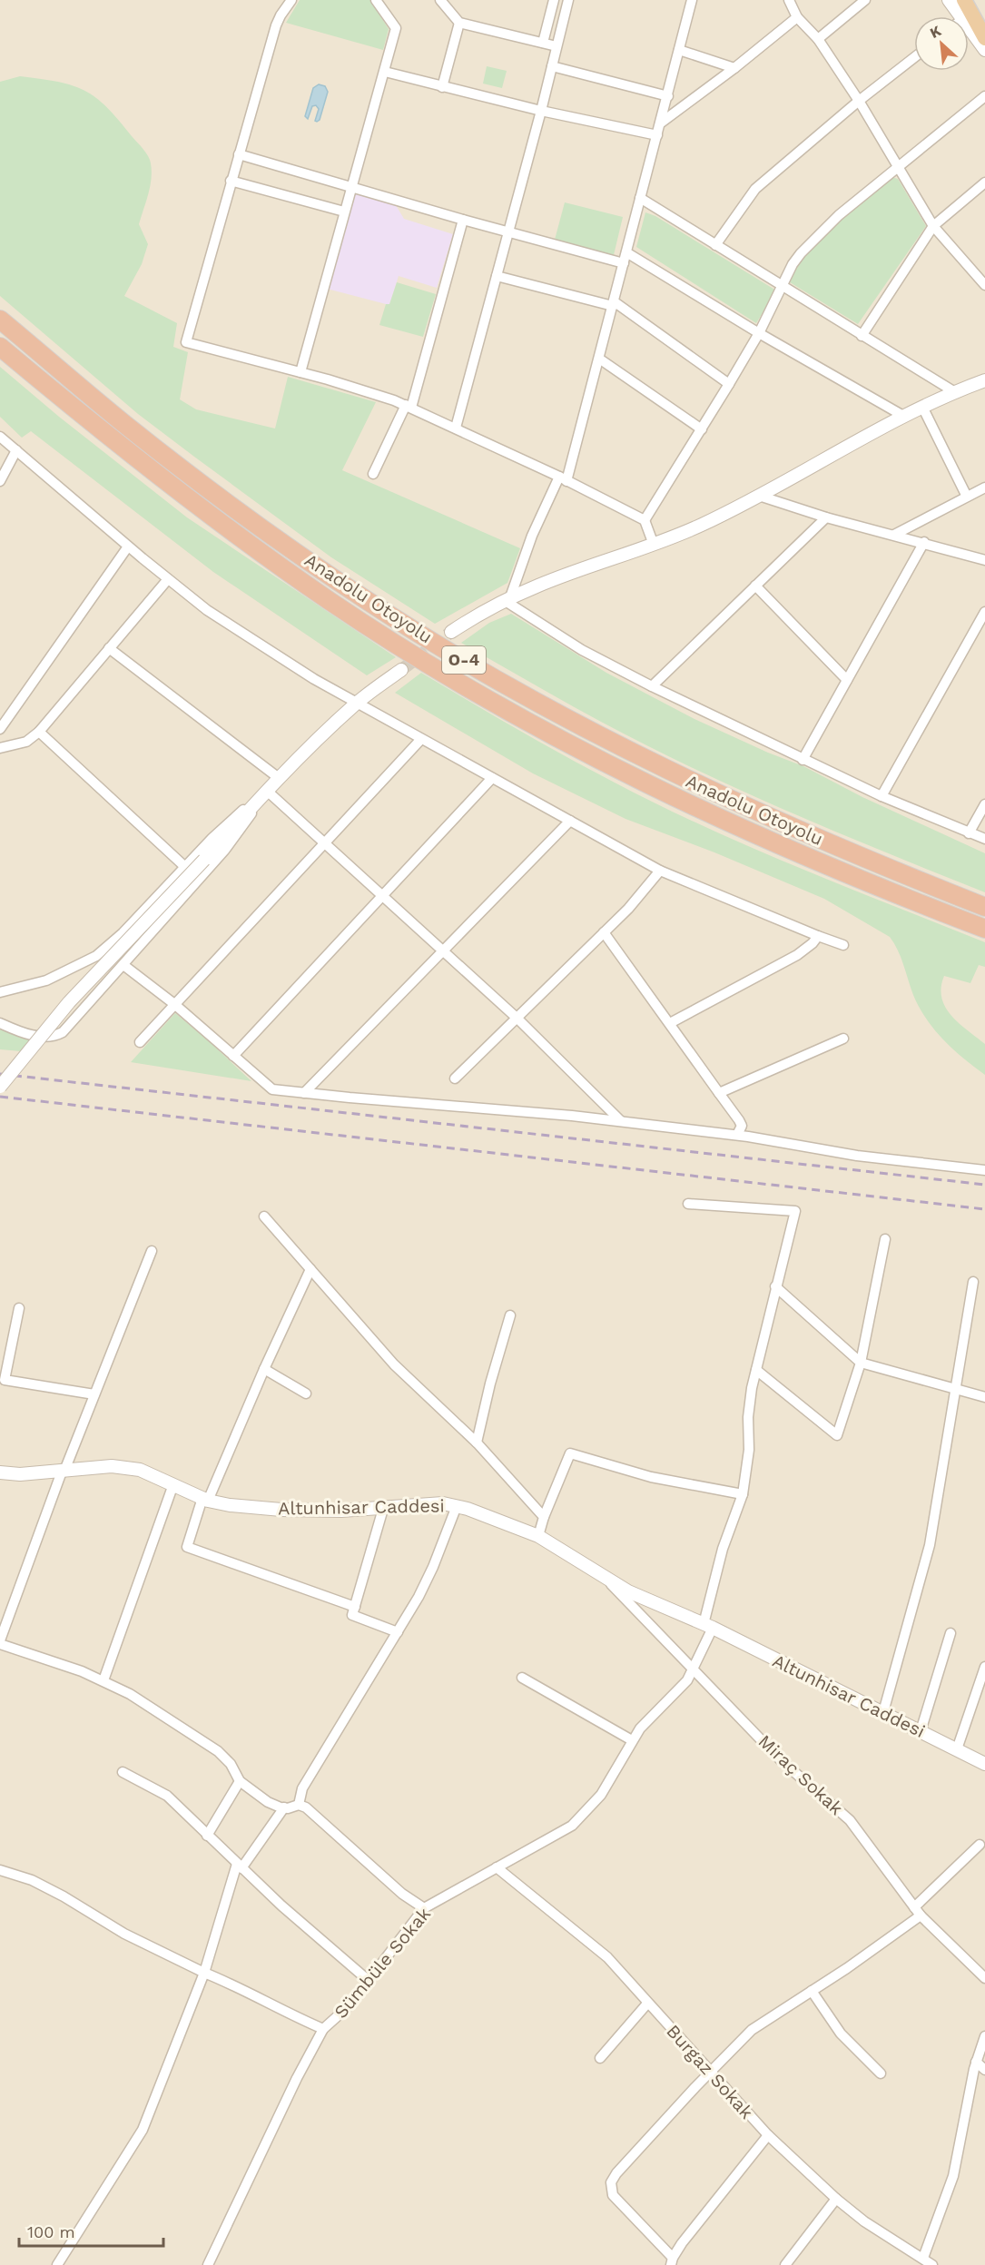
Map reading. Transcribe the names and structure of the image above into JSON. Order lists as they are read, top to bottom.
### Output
{
  "streets": {
    "highway": ["Anadolu Otoyolu", "O-4"],
    "street": [
      "Altunhisar Caddesi",
      "Miraç Sokak",
      "Sümbüle Sokak",
      "Burgaz Sokak"
    ]
  },
  "crossings": [
    ["Altunhisar Caddesi", "Miraç Sokak"],
    ["Altunhisar Caddesi", "Sümbüle Sokak"],
    ["Miraç Sokak", "Sümbüle Sokak"],
    ["Sümbüle Sokak", "Burgaz Sokak"]
  ],
  "scale_bar": "100 m",
  "north": "top left"
}
